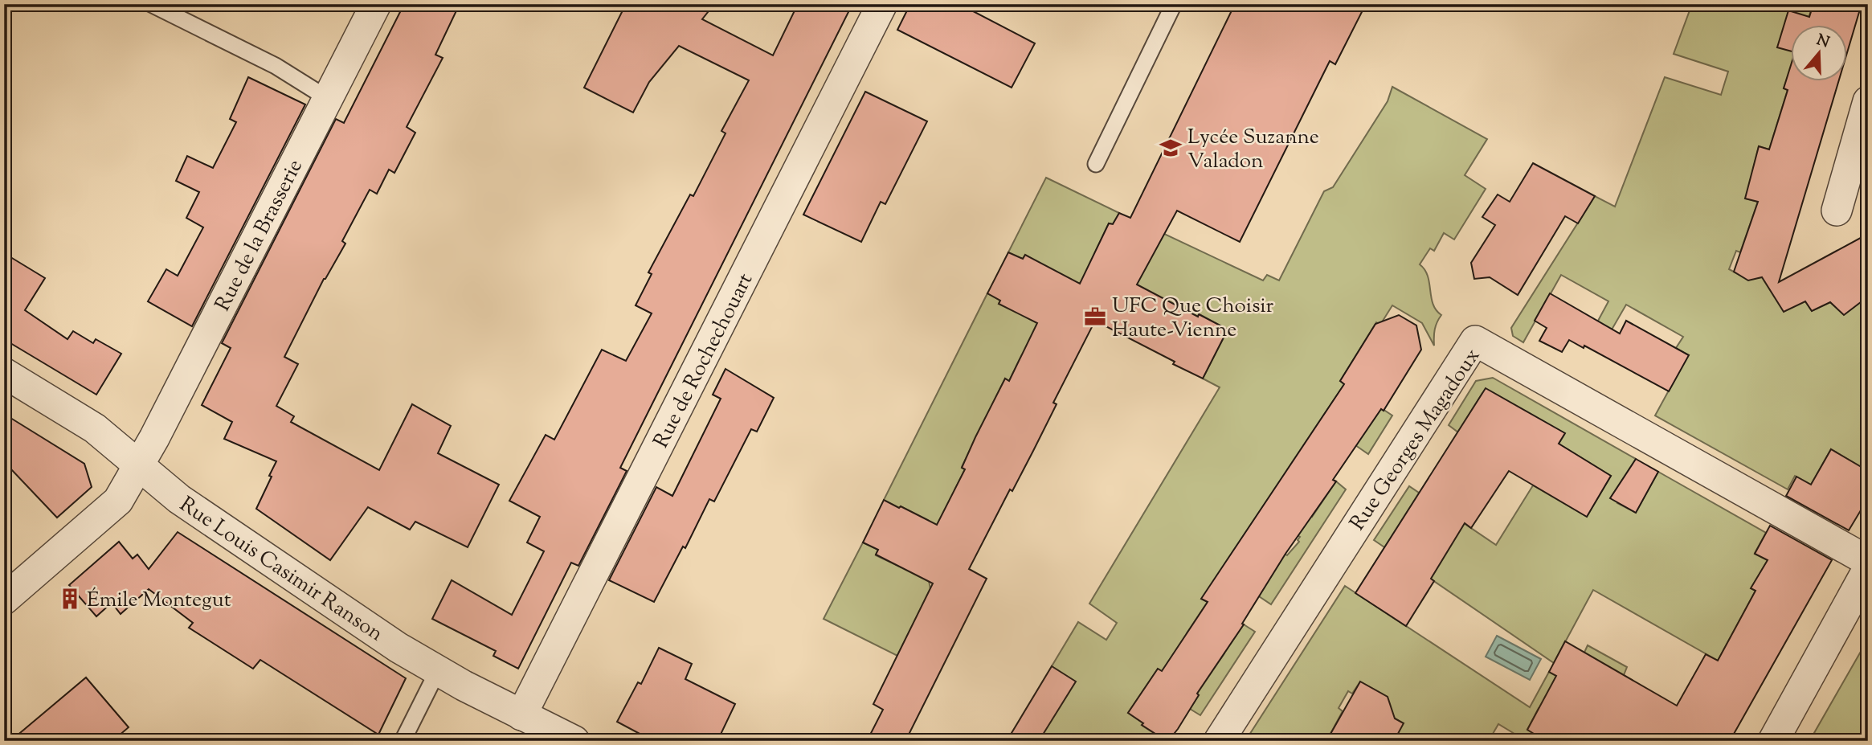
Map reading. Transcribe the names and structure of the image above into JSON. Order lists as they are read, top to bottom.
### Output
{
  "streets": {
    "street": [
      "Rue de la Brasserie",
      "Rue de Rochechouart",
      "Rue Georges Magadoux",
      "Rue Louis Casimir Ranson"
    ]
  },
  "crossings": [
    ["Rue de la Brasserie", "Rue Louis Casimir Ranson"],
    ["Rue de Rochechouart", "Rue Louis Casimir Ranson"]
  ],
  "places": {
    "school or university": ["Lycée Suzanne Valadon"],
    "office": ["UFC Que Choisir Haute-Vienne"],
    "building": ["Émile Montegut"]
  },
  "north": "top"
}
